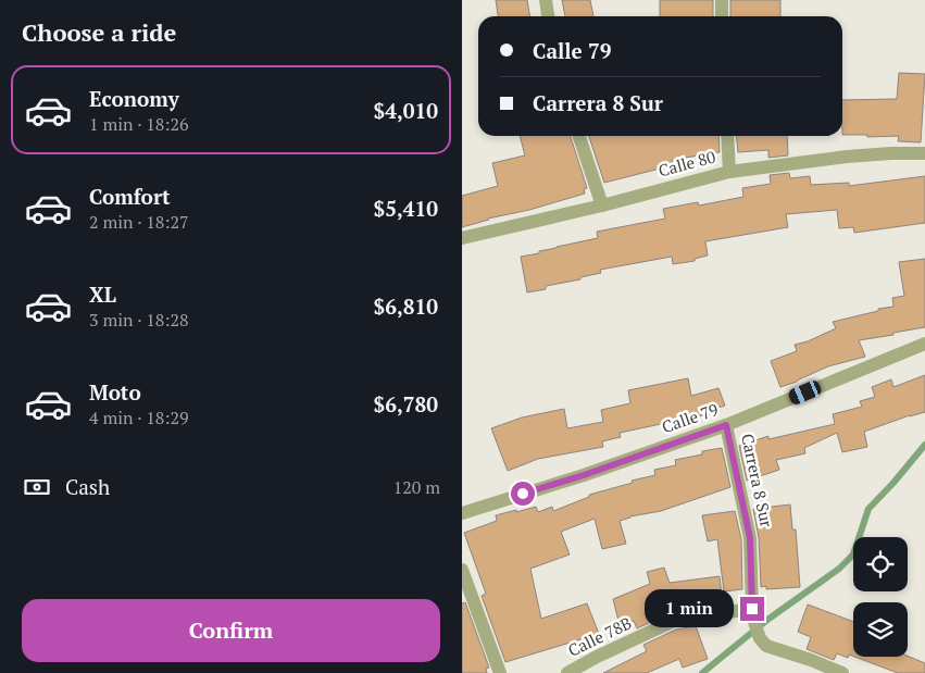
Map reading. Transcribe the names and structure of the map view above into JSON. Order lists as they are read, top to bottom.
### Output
{
  "streets": {
    "street": [
      "Calle 80",
      "Calle 79",
      "Carrera 8 Sur",
      "Calle 78B"
    ]
  },
  "crossings": [
    ["Calle 79", "Carrera 8 Sur"],
    ["Carrera 8 Sur", "Calle 78B"]
  ],
  "page": {
    "heading": "Choose a ride",
    "banner": ["Calle 79", "Carrera 8 Sur"],
    "list": [
      {
        "name": "Economy",
        "note": "1 min · 18:26",
        "value": "$4,010"
      },
      {
        "name": "Comfort",
        "note": "2 min · 18:27",
        "value": "$5,410"
      },
      {
        "name": "XL",
        "note": "3 min · 18:28",
        "value": "$6,810"
      },
      {
        "name": "Moto",
        "note": "4 min · 18:29",
        "value": "$6,780"
      }
    ],
    "pay": ["Cash", "120 m"],
    "buttons": "Confirm",
    "bubble": "1 min"
  }
}
